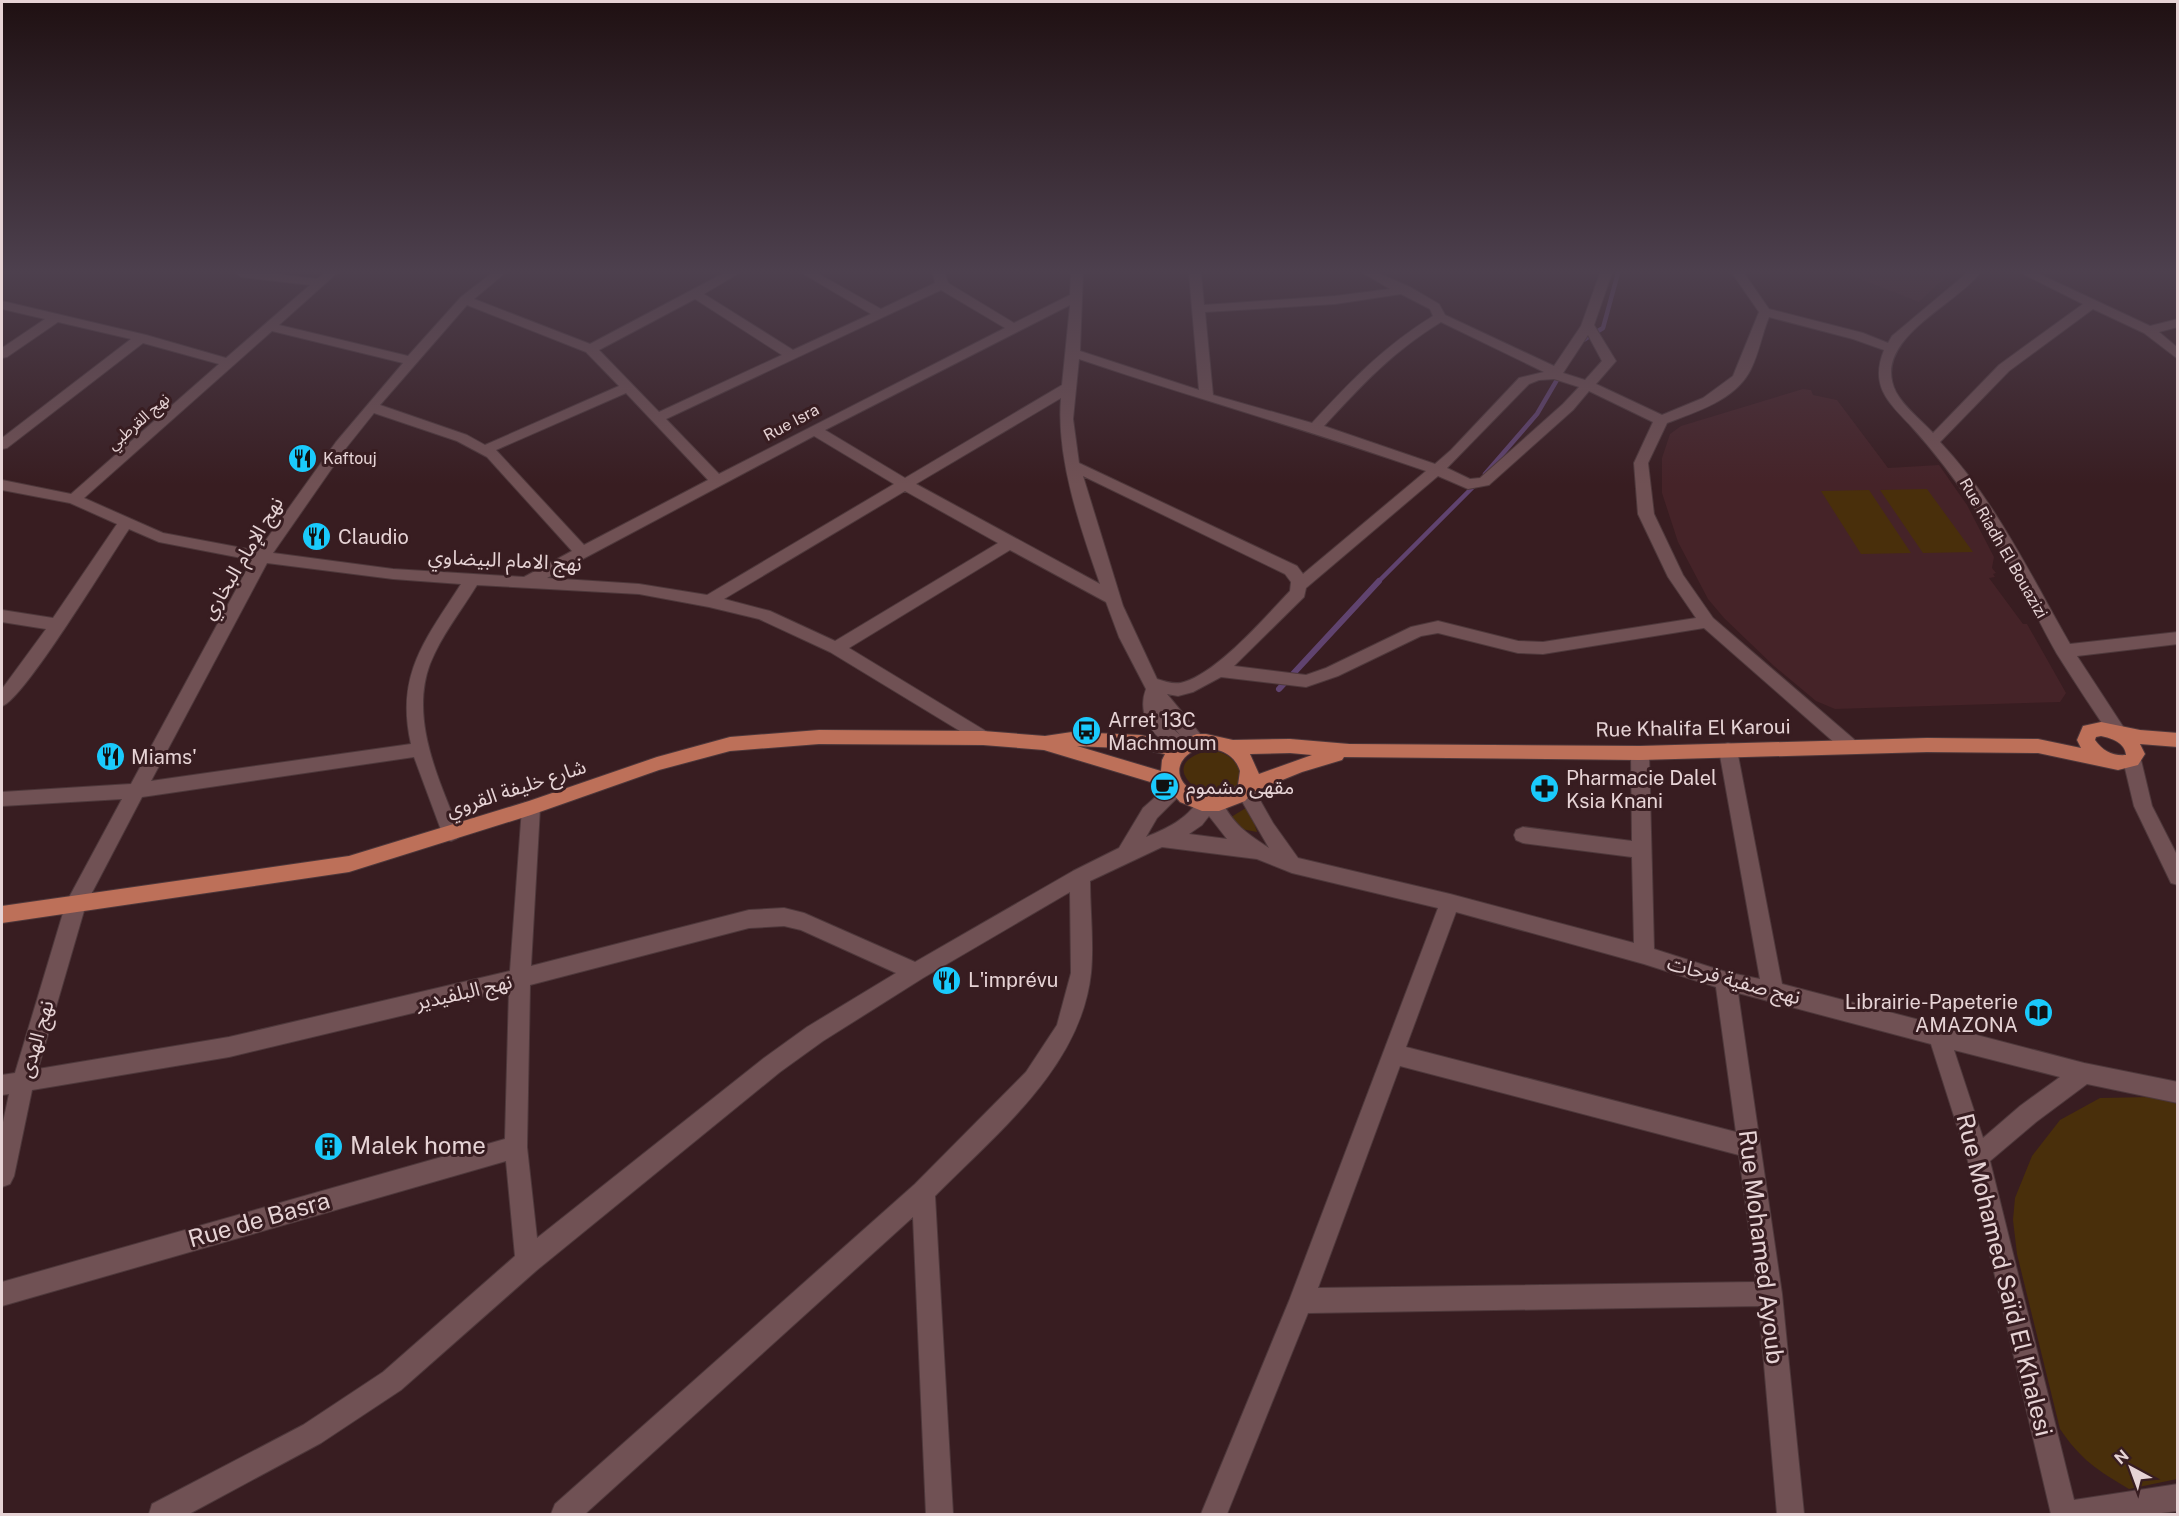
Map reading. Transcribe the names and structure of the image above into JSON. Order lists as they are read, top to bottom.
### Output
{
  "streets": {
    "main road": ["Rue Khalifa El Karoui", "شارع خليفة القروي"],
    "street": [
      "نهج القرطبي",
      "Rue Isra",
      "Rue Riadh El Bouazizi",
      "نهج الإمام البخاري",
      "نهج الامام البيضاوي",
      "نهج صفية فرحات",
      "نهج البلفيدير",
      "نهج الهدى",
      "Rue de Basra",
      "Rue Mohamed Ayoub",
      "Rue Mohamed Saïd El Khalesi"
    ]
  },
  "crossings": [
    ["نهج القرطبي", "نهج الامام البيضاوي"],
    ["Rue Isra", "نهج الامام البيضاوي"],
    ["Rue Riadh El Bouazizi", "Rue Khalifa El Karoui"],
    ["نهج الإمام البخاري", "نهج الامام البيضاوي"],
    ["نهج الإمام البخاري", "شارع خليفة القروي"],
    ["نهج الإمام البخاري", "نهج الهدى"],
    ["نهج الامام البيضاوي", "شارع خليفة القروي"],
    ["Rue Khalifa El Karoui", "نهج صفية فرحات"],
    ["شارع خليفة القروي", "نهج الهدى"],
    ["نهج صفية فرحات", "Rue Mohamed Ayoub"],
    ["نهج صفية فرحات", "Rue Mohamed Saïd El Khalesi"],
    ["نهج البلفيدير", "نهج الهدى"]
  ],
  "places": {
    "restaurant": [
      "Kaftouj",
      "Claudio",
      "Miams'",
      "L'imprévu"
    ],
    "bus stop": ["Arret 13C Machmoum"],
    "cafe": ["مقهى مشموم"],
    "pharmacy": ["Pharmacie Dalel Ksia Knani"],
    "library": ["Librairie-Papeterie AMAZONA"],
    "building": ["Malek home"]
  },
  "north": "top left"
}
